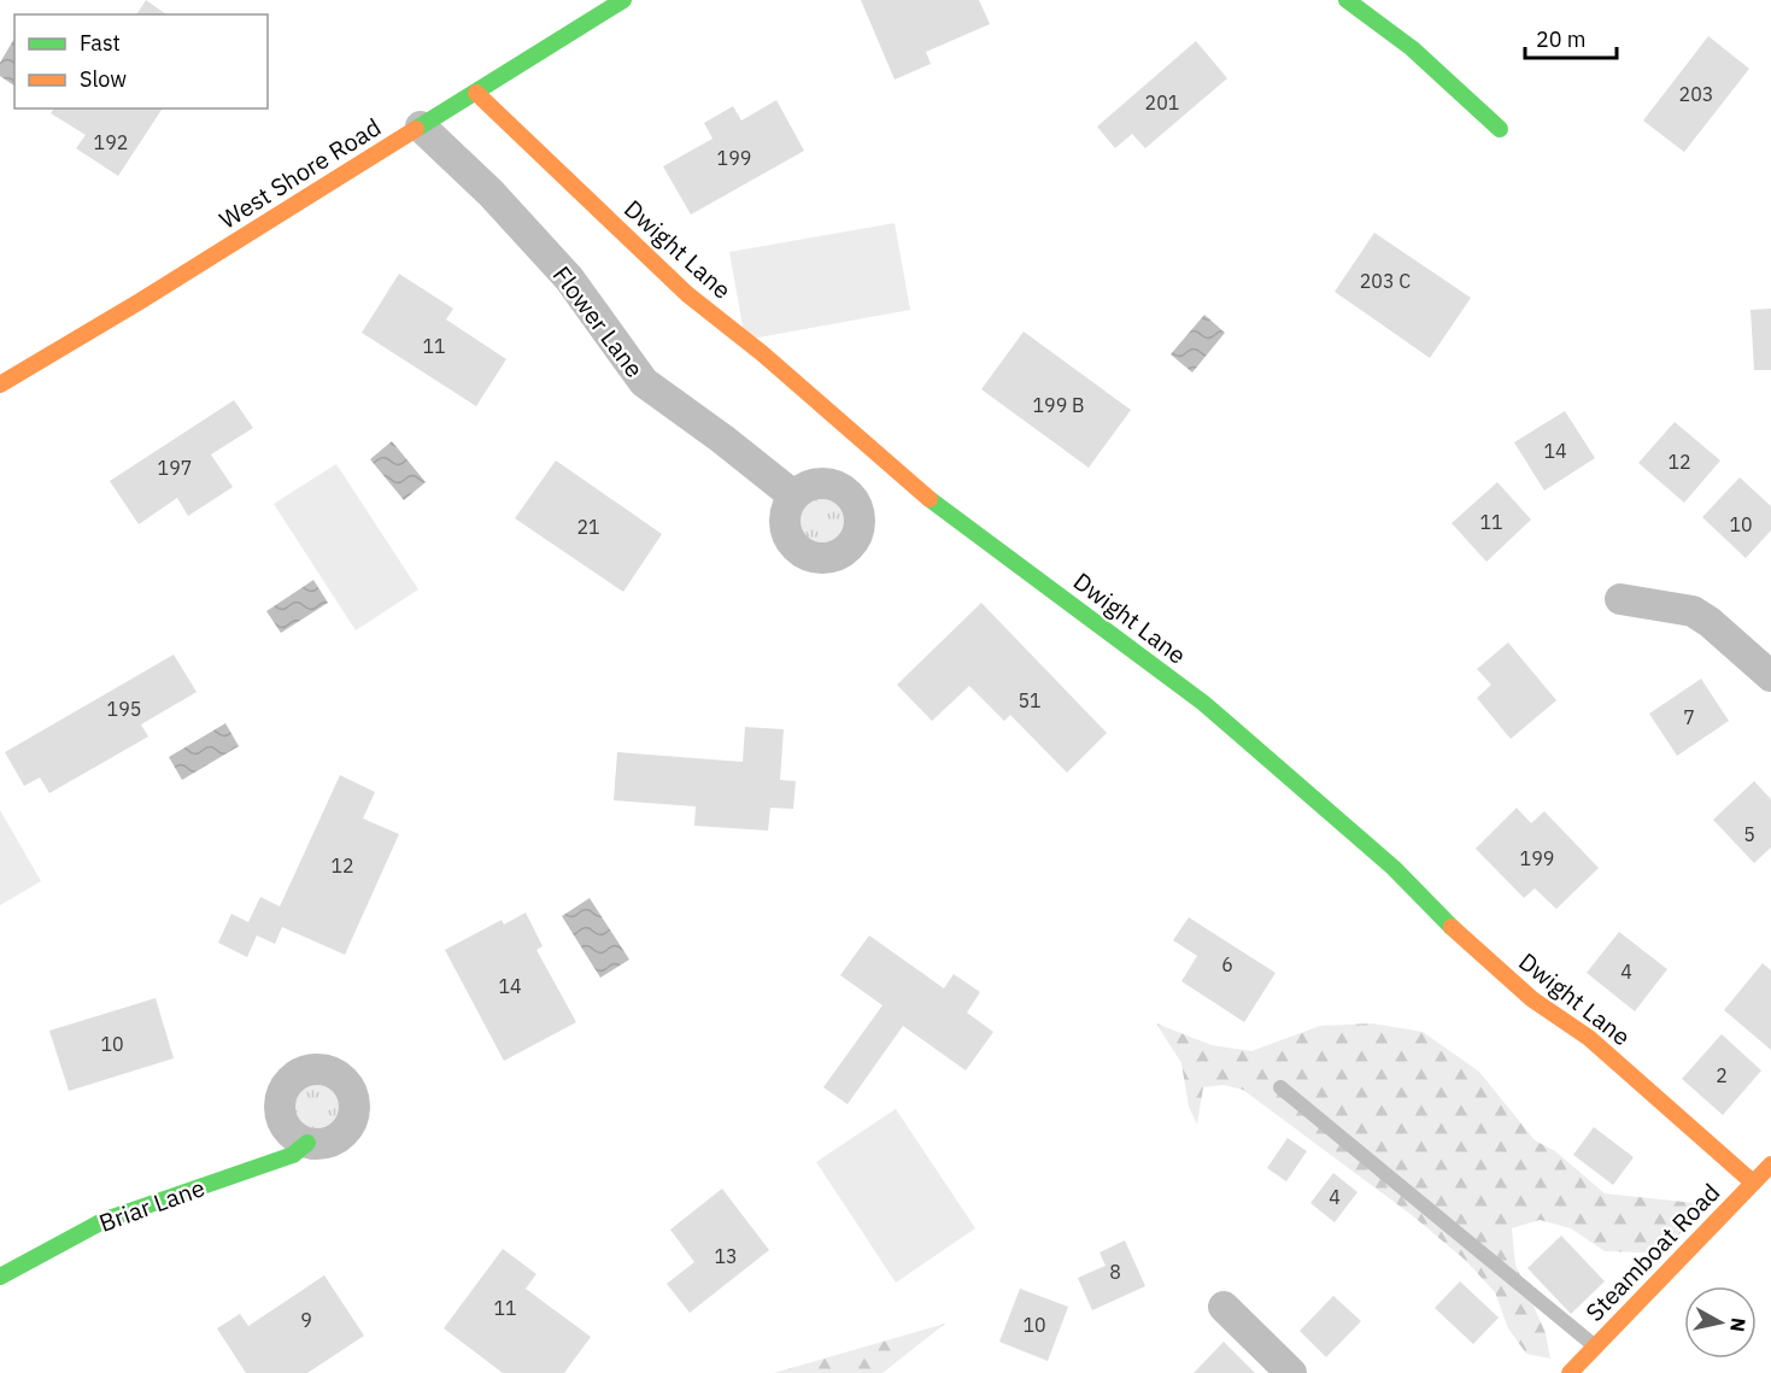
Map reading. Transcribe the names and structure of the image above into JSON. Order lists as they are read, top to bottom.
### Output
{
  "streets": {
    "street": [
      "West Shore Road",
      "Dwight Lane",
      "Flower Lane",
      "Briar Lane",
      "Steamboat Road"
    ]
  },
  "crossings": [
    ["West Shore Road", "Dwight Lane"],
    ["West Shore Road", "Flower Lane"],
    ["Dwight Lane", "Steamboat Road"]
  ],
  "house_numbers": [
    "203",
    "201",
    "192",
    "199",
    "203 C",
    "11",
    "199 B",
    "14",
    "12",
    "197",
    "11",
    "10",
    "21",
    "51",
    "195",
    "7",
    "5",
    "199",
    "12",
    "6",
    "4",
    "14",
    "10",
    "2",
    "4",
    "13",
    "8",
    "11",
    "9",
    "10"
  ],
  "legend": ["Fast", "Slow"],
  "scale_bar": "20 m",
  "north": "right"
}
